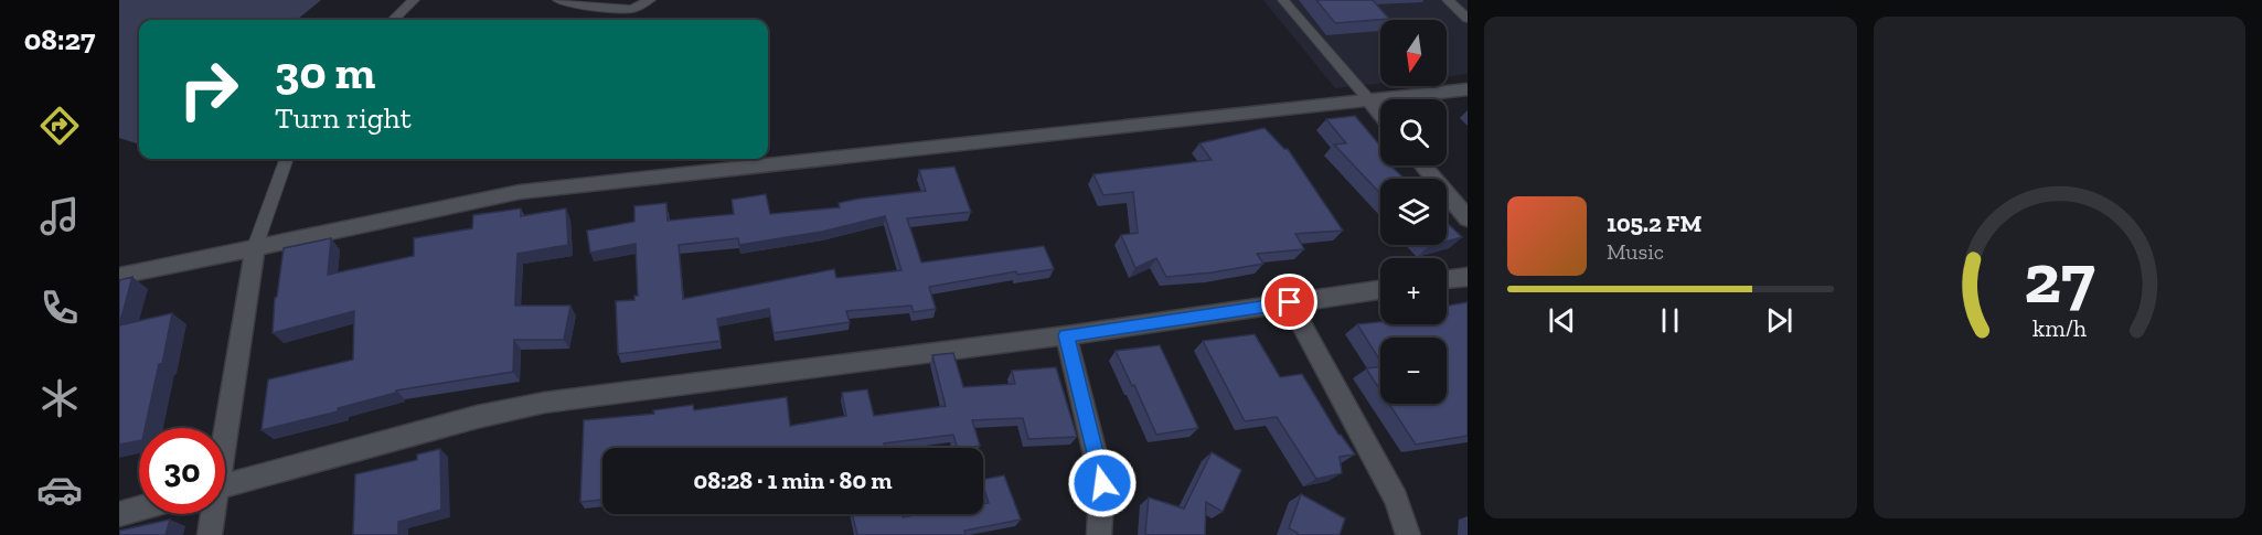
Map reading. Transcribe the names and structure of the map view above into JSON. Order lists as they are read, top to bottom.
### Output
{
  "north": "bottom",
  "page": {
    "tabs": "08:27",
    "map_buttons": ["+", "−"],
    "turn": ["30 m", "Turn right"],
    "song": ["105.2 FM", "Music"],
    "limit": "30",
    "trip": "08:28 · 1 min · 80 m",
    "gauge": ["27", "km/h"]
  }
}
